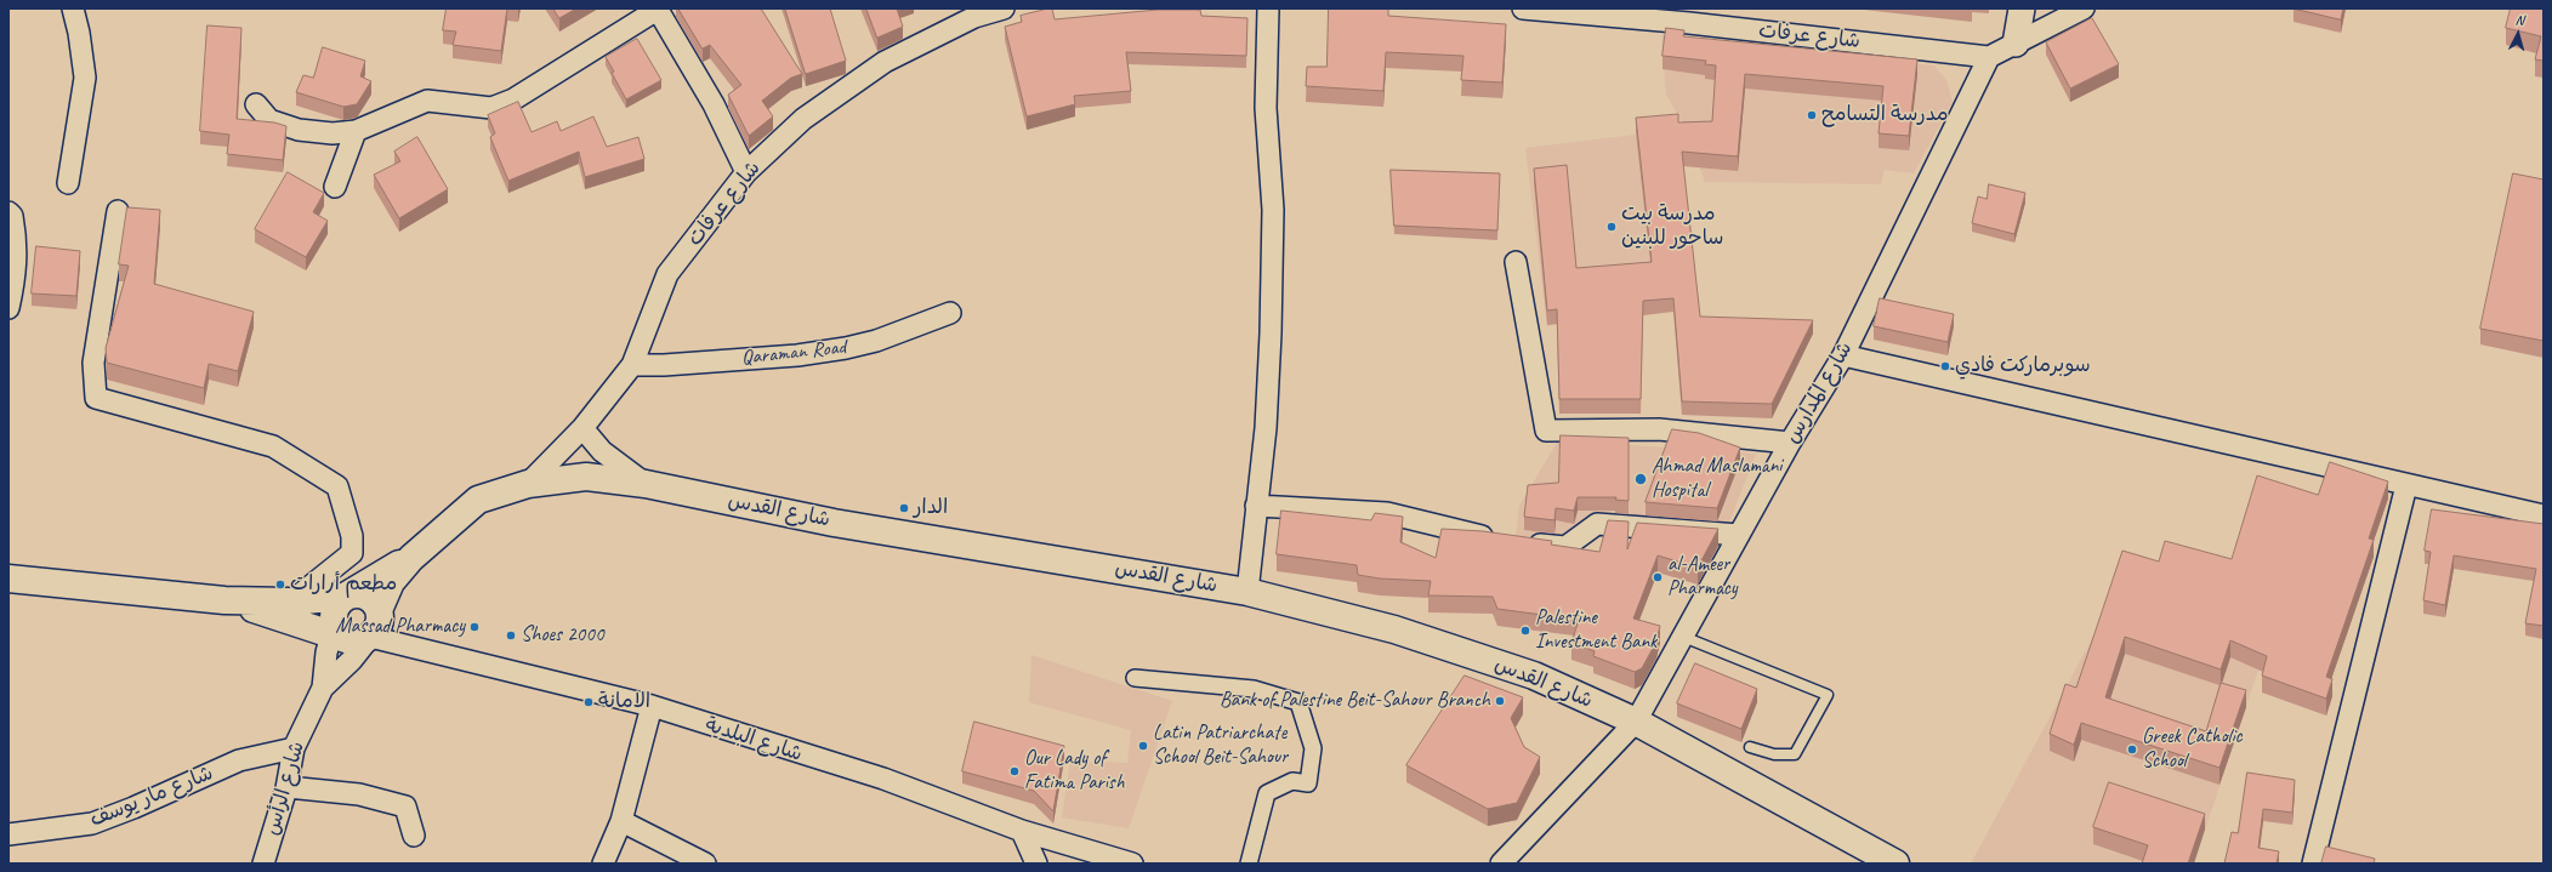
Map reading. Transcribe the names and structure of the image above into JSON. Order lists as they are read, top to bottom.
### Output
{
  "streets": {
    "main road": ["شارع القدس"],
    "street": [
      "شارع عرفات",
      "Qaraman Road",
      "شارع المدارس",
      "شارع البلدية",
      "شارع الرأس",
      "شارع مار يوسف"
    ]
  },
  "crossings": [
    ["شارع عرفات", "Qaraman Road"],
    ["شارع عرفات", "شارع المدارس"],
    ["شارع عرفات", "شارع القدس"],
    ["شارع المدارس", "شارع القدس"],
    ["شارع القدس", "شارع البلدية"],
    ["شارع القدس", "شارع الرأس"],
    ["شارع البلدية", "شارع الرأس"],
    ["شارع الرأس", "شارع مار يوسف"]
  ],
  "places": [
    "مدرسة التسامح",
    "مدرسة بيت ساحور للبنين",
    "سوبرماركت فادي",
    "Ahmad Maslamani Hospital",
    "الدار",
    "al-Ameer Pharmacy",
    "مطعم أرارات",
    "Massad Pharmacy",
    "Palestine Investment Bank",
    "Shoes 2000",
    "Bank of Palestine Beit-Sahour Branch",
    "الامانة",
    "Latin Patriarchate School Beit-Sahour",
    "Greek Catholic School",
    "Our Lady of Fatima Parish"
  ],
  "north": "top"
}
